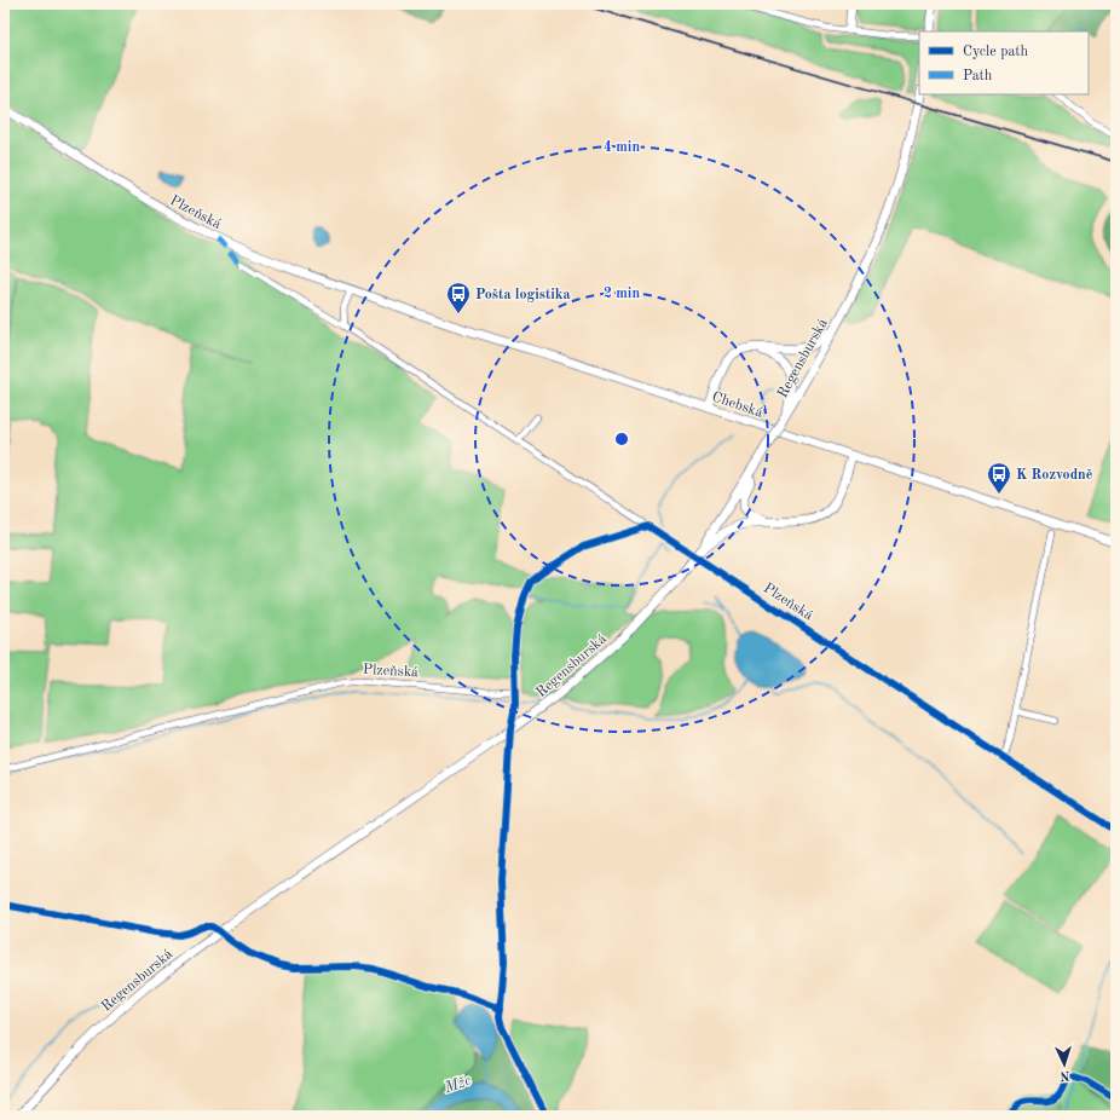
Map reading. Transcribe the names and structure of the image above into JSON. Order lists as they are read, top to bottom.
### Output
{
  "streets": {
    "main road": ["Plzeňská", "Regensburská", "Chebská"]
  },
  "crossings": [
    ["Plzeňská", "Chebská"]
  ],
  "water": ["Mže"],
  "places": {
    "bus stop": ["Pošta logistika", "K Rozvodně"]
  },
  "legend": ["Cycle path", "Path"],
  "north": "bottom",
  "rings": ["4 min", "2 min"]
}
